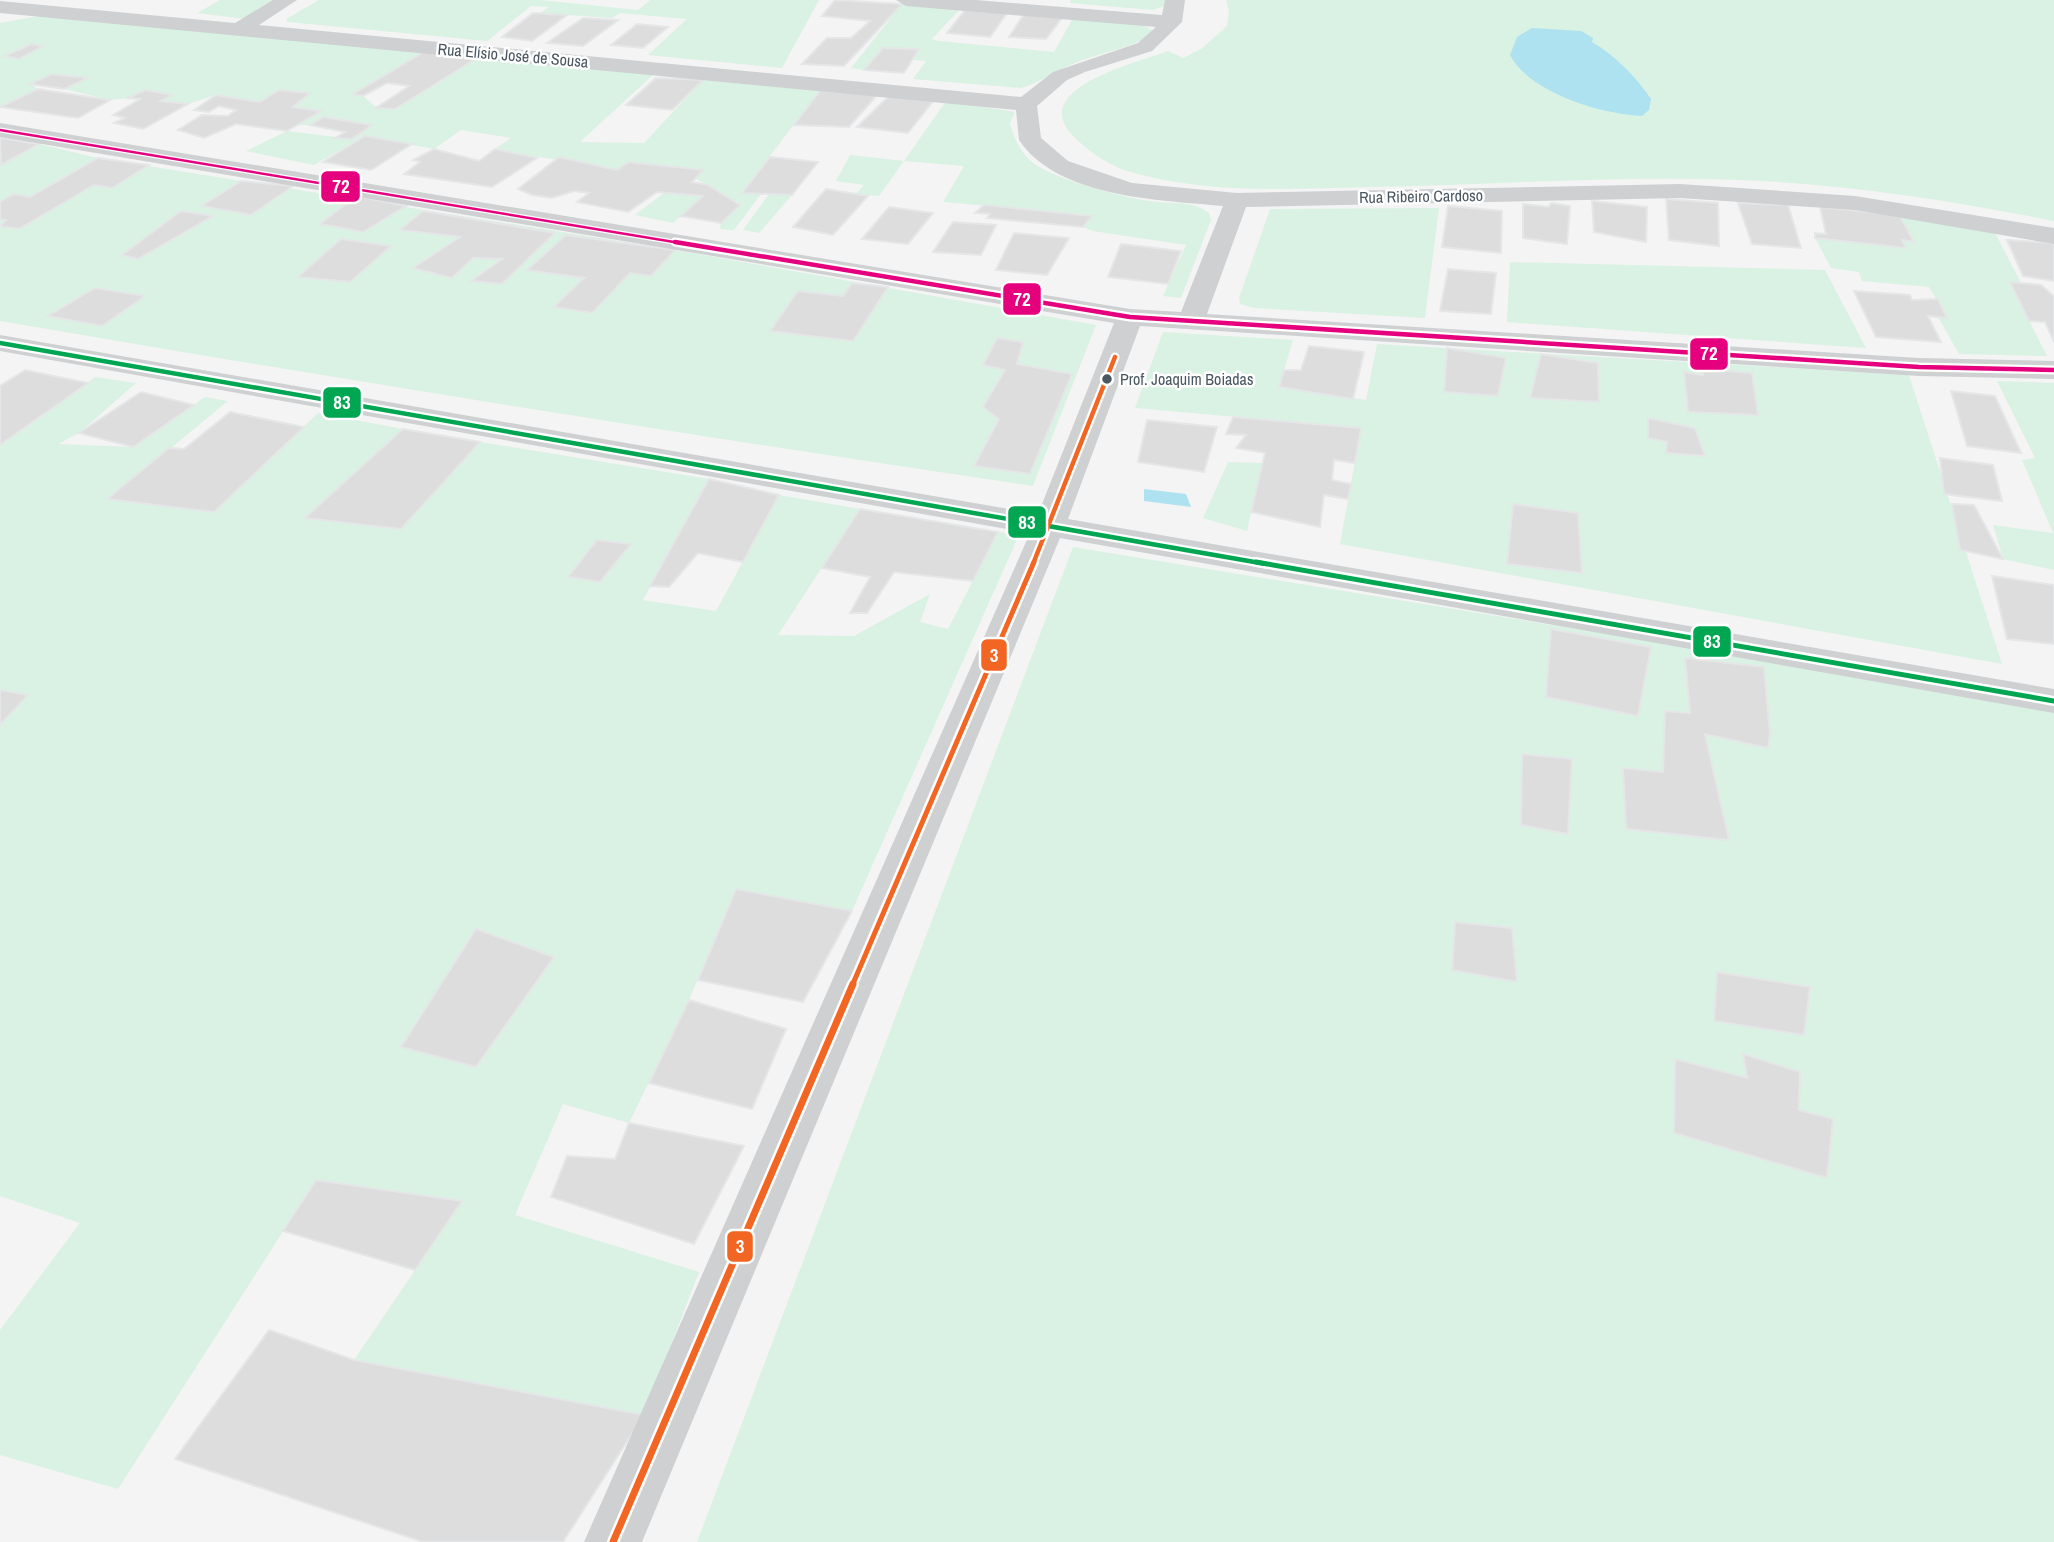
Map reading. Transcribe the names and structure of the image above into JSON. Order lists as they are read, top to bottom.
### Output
{
  "streets": {
    "street": ["Rua Elísio José de Sousa", "Rua Ribeiro Cardoso"]
  },
  "crossings": [
    ["Rua Elísio José de Sousa", "Rua Ribeiro Cardoso"]
  ],
  "places": ["Prof. Joaquim Boiadas"],
  "lines": ["transit line 72", "transit line 83", "transit line 3"]
}
